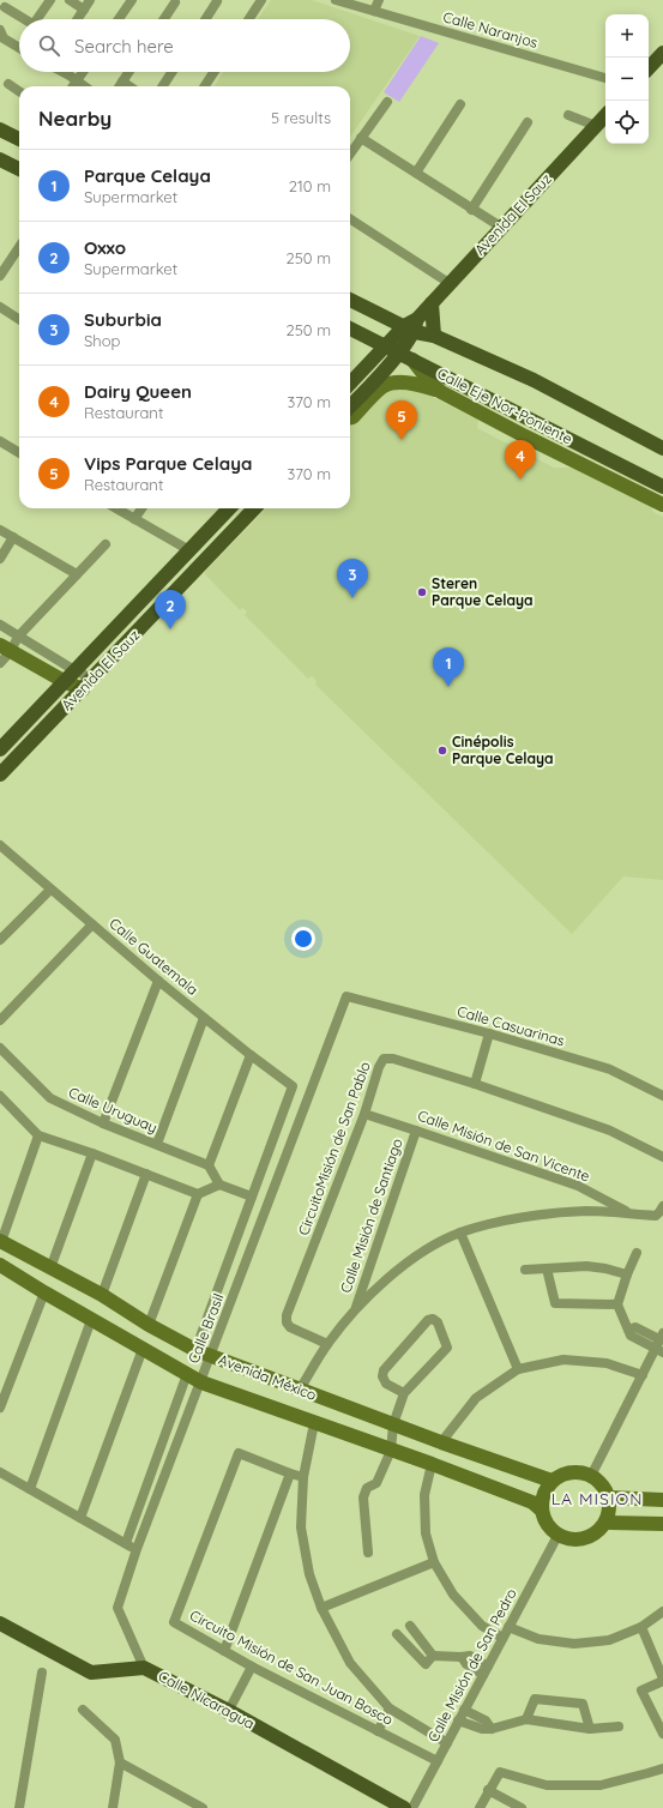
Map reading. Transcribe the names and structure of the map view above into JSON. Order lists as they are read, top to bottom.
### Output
{
  "streets": {
    "main road": ["Avenida El Sauz", "Calle Eje Nor-Poniente", "Calle Nicaragua"],
    "street": [
      "Calle Naranjos",
      "Calle Guatemala",
      "Calle Casuarinas",
      "Calle Uruguay",
      "Calle Misión de San Vicente",
      "CircuitoMisión de San Pablo",
      "Calle Misión de Santiago",
      "Calle Brasil",
      "Avenida México",
      "Calle Misión de San Pedro",
      "Circuito Misión de San Juan Bosco"
    ]
  },
  "crossings": [
    ["Avenida El Sauz", "Calle Eje Nor-Poniente"],
    ["Calle Casuarinas", "Calle Brasil"],
    ["Calle Misión de San Vicente", "CircuitoMisión de San Pablo"],
    ["Calle Misión de San Vicente", "Calle Misión de Santiago"],
    ["Calle Brasil", "Avenida México"],
    ["Calle Brasil", "Calle Nicaragua"],
    ["Avenida México", "Calle Misión de San Pedro"],
    ["Calle Misión de San Pedro", "Circuito Misión de San Juan Bosco"]
  ],
  "districts": ["LA MISION"],
  "places": ["Steren Parque Celaya", "Cinépolis Parque Celaya"],
  "page": {
    "map_buttons": ["+", "−"],
    "search": "Search here",
    "heading": ["Nearby", "5 results"],
    "list": [
      {
        "mark": "1",
        "name": "Parque Celaya",
        "note": "Supermarket",
        "value": "210 m"
      },
      {
        "mark": "2",
        "name": "Oxxo",
        "note": "Supermarket",
        "value": "250 m"
      },
      {
        "mark": "3",
        "name": "Suburbia",
        "note": "Shop",
        "value": "250 m"
      },
      {
        "mark": "4",
        "name": "Dairy Queen",
        "note": "Restaurant",
        "value": "370 m"
      },
      {
        "mark": "5",
        "name": "Vips Parque Celaya",
        "note": "Restaurant",
        "value": "370 m"
      }
    ],
    "pins": [
      "5",
      "4",
      "3",
      "2",
      "1"
    ]
  }
}
